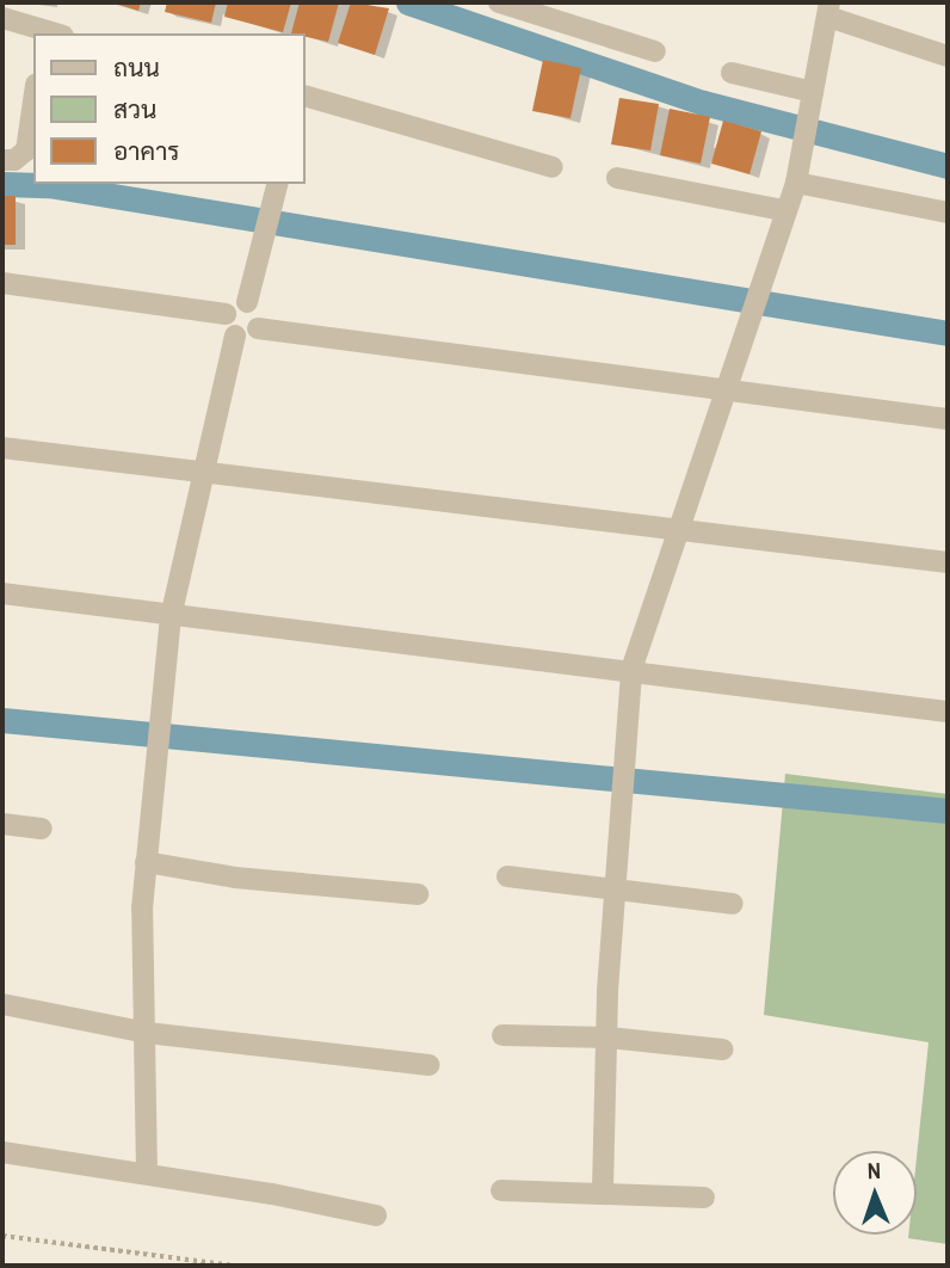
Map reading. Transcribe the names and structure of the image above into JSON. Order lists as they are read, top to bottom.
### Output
{
  "legend": ["ถนน", "สวน", "อาคาร"],
  "north": "top"
}
